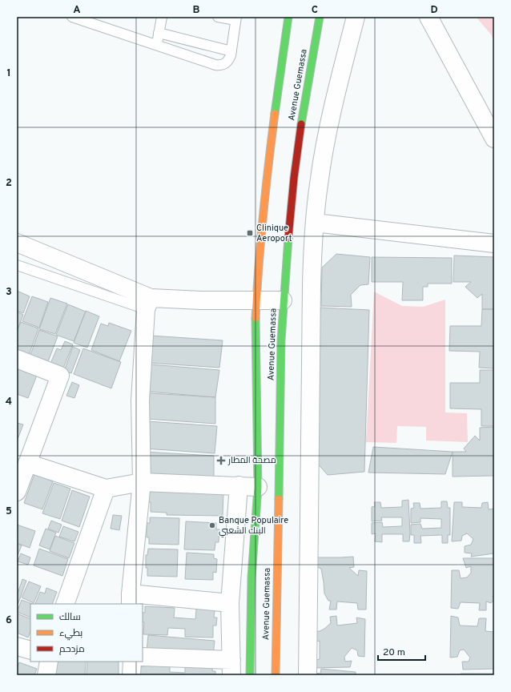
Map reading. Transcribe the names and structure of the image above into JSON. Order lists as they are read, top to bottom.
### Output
{
  "streets": {
    "main road": ["Avenue Guemassa"]
  },
  "places": {
    "transit": ["Clinique Aeroport"],
    "health": ["مصحة المطار"],
    "other": ["Banque Populaire البنك الشعبي"]
  },
  "legend": ["سالك", "بطيء", "مزدحم"],
  "scale_bar": "20 m",
  "grid": {
    "columns": [
      "A",
      "B",
      "C",
      "D"
    ],
    "rows": [
      "1",
      "2",
      "3",
      "4",
      "5",
      "6"
    ]
  }
}
